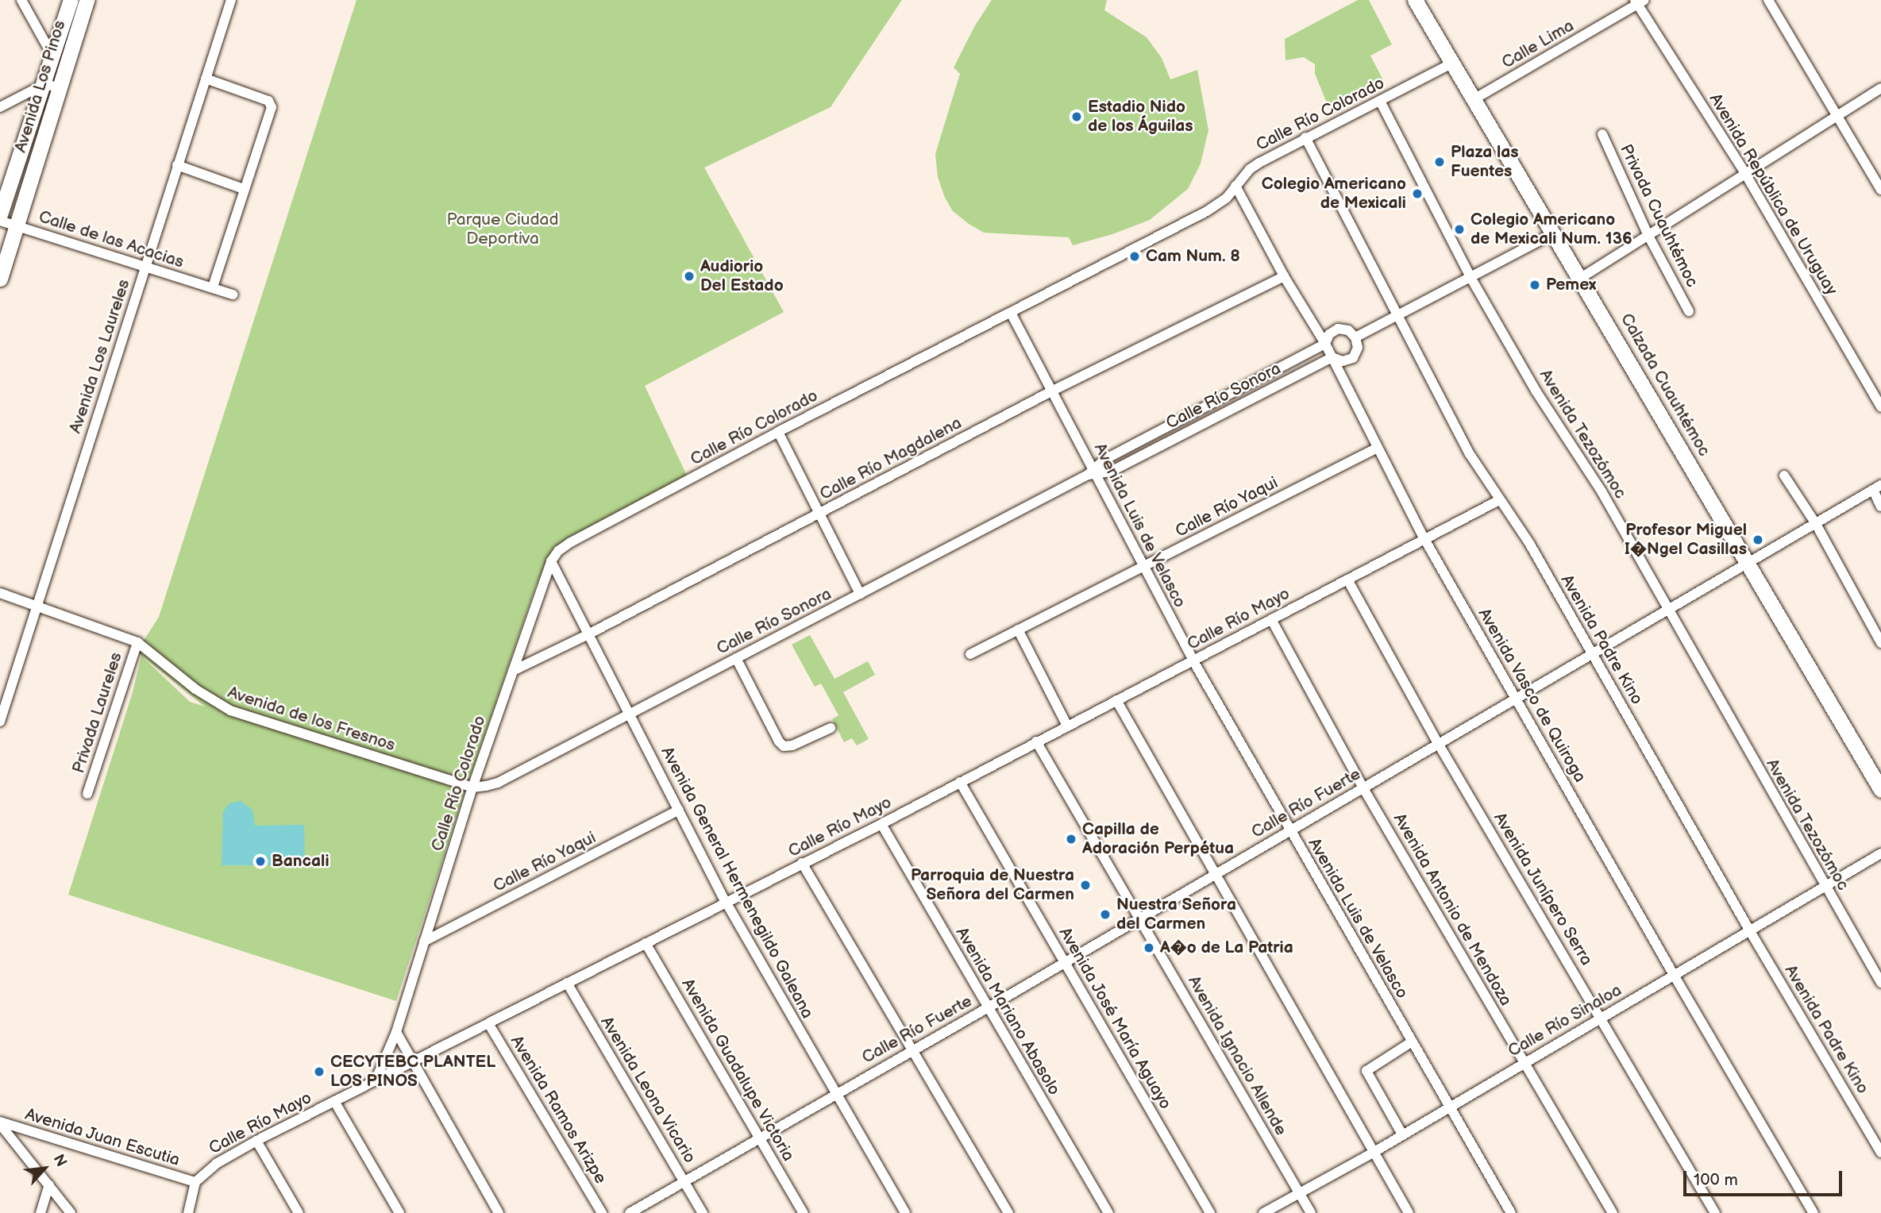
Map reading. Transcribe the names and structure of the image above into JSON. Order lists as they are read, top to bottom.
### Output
{
  "streets": {
    "main road": ["Avenida Los Pinos", "Calzada Cuauhtémoc"],
    "street": [
      "Calle Lima",
      "Calle Río Colorado",
      "Avenida República de Uruguay",
      "Privada Cuauhtémoc",
      "Calle de las Acacias",
      "Avenida Los Laureles",
      "Calle Río Sonora",
      "Avenida Tezozómoc",
      "Calle Río Magdalena",
      "Calle Río Yaqui",
      "Avenida Luis de Velasco",
      "Calle Río Mayo",
      "Avenida Padre Kino",
      "Avenida Vasco de Quiroga",
      "Privada Laureles",
      "Avenida de los Fresnos",
      "Calle Río Fuerte",
      "Avenida General Hermenegildo Galeana",
      "Avenida Junípero Serra",
      "Avenida Antonio de Mendoza",
      "Avenida Mariano Abasolo",
      "Avenida José María Aguayo",
      "Calle Río Sinaloa",
      "Avenida Ignacio Allende",
      "Avenida Guadalupe Victoria",
      "Avenida Leona Vicario",
      "Avenida Ramos Arizpe",
      "Avenida Juan Escutia"
    ]
  },
  "crossings": [
    ["Calle Lima", "Avenida República de Uruguay"],
    ["Calle Lima", "Calzada Cuauhtémoc"],
    ["Avenida Los Pinos", "Calle de las Acacias"],
    ["Calle Río Colorado", "Calzada Cuauhtémoc"],
    ["Calle Río Colorado", "Calle Río Sonora"],
    ["Calle Río Colorado", "Avenida Tezozómoc"],
    ["Calle Río Colorado", "Calle Río Magdalena"],
    ["Calle Río Colorado", "Calle Río Yaqui"],
    ["Calle Río Colorado", "Avenida Luis de Velasco"],
    ["Calle Río Colorado", "Calle Río Mayo"],
    ["Calle Río Colorado", "Avenida Padre Kino"],
    ["Calle Río Colorado", "Avenida Vasco de Quiroga"],
    ["Calle Río Colorado", "Avenida de los Fresnos"],
    ["Calle Río Colorado", "Avenida General Hermenegildo Galeana"],
    ["Calle de las Acacias", "Avenida Los Laureles"],
    ["Avenida Los Laureles", "Avenida de los Fresnos"],
    ["Calzada Cuauhtémoc", "Calle Río Fuerte"],
    ["Calle Río Sonora", "Avenida Luis de Velasco"],
    ["Calle Río Sonora", "Avenida Vasco de Quiroga"],
    ["Calle Río Sonora", "Avenida de los Fresnos"],
    ["Calle Río Sonora", "Avenida General Hermenegildo Galeana"],
    ["Avenida Tezozómoc", "Calle Río Fuerte"],
    ["Avenida Tezozómoc", "Calle Río Sinaloa"],
    ["Calle Río Magdalena", "Avenida Luis de Velasco"],
    ["Calle Río Magdalena", "Avenida Vasco de Quiroga"],
    ["Calle Río Magdalena", "Avenida General Hermenegildo Galeana"],
    ["Calle Río Yaqui", "Avenida Luis de Velasco"],
    ["Calle Río Yaqui", "Avenida Vasco de Quiroga"],
    ["Calle Río Yaqui", "Avenida General Hermenegildo Galeana"],
    ["Avenida Luis de Velasco", "Calle Río Mayo"],
    ["Avenida Luis de Velasco", "Calle Río Fuerte"],
    ["Avenida Luis de Velasco", "Calle Río Sinaloa"],
    ["Calle Río Mayo", "Avenida Padre Kino"],
    ["Calle Río Mayo", "Avenida Vasco de Quiroga"],
    ["Calle Río Mayo", "Avenida General Hermenegildo Galeana"],
    ["Calle Río Mayo", "Avenida Junípero Serra"],
    ["Calle Río Mayo", "Avenida Antonio de Mendoza"],
    ["Calle Río Mayo", "Avenida Mariano Abasolo"],
    ["Calle Río Mayo", "Avenida José María Aguayo"],
    ["Calle Río Mayo", "Avenida Ignacio Allende"],
    ["Calle Río Mayo", "Avenida Guadalupe Victoria"],
    ["Calle Río Mayo", "Avenida Leona Vicario"],
    ["Calle Río Mayo", "Avenida Ramos Arizpe"],
    ["Calle Río Mayo", "Avenida Juan Escutia"],
    ["Avenida Padre Kino", "Calle Río Fuerte"],
    ["Avenida Padre Kino", "Calle Río Sinaloa"],
    ["Avenida Vasco de Quiroga", "Calle Río Fuerte"],
    ["Avenida Vasco de Quiroga", "Calle Río Sinaloa"],
    ["Privada Laureles", "Avenida de los Fresnos"],
    ["Calle Río Fuerte", "Avenida General Hermenegildo Galeana"],
    ["Calle Río Fuerte", "Avenida Junípero Serra"],
    ["Calle Río Fuerte", "Avenida Antonio de Mendoza"],
    ["Calle Río Fuerte", "Avenida Mariano Abasolo"],
    ["Calle Río Fuerte", "Avenida José María Aguayo"],
    ["Calle Río Fuerte", "Avenida Ignacio Allende"],
    ["Calle Río Fuerte", "Avenida Guadalupe Victoria"],
    ["Calle Río Fuerte", "Avenida Leona Vicario"],
    ["Avenida Junípero Serra", "Calle Río Sinaloa"],
    ["Avenida Antonio de Mendoza", "Calle Río Sinaloa"],
    ["Calle Río Sinaloa", "Avenida Ignacio Allende"]
  ],
  "parks": ["Parque Ciudad Deportiva"],
  "places": [
    "Estadio Nido de los Águilas",
    "Plaza las Fuentes",
    "Colegio Americano de Mexicali",
    "Colegio Americano de Mexicali Num. 136",
    "Cam Num. 8",
    "Audiorio Del Estado",
    "Pemex",
    "Profesor Miguel I�Ngel Casillas",
    "Capilla de Adoración Perpétua",
    "Bancali",
    "Parroquia de Nuestra Señora del Carmen",
    "Nuestra Señora del Carmen",
    "A�o de La Patria",
    "CECYTEBC PLANTEL LOS PINOS"
  ],
  "scale_bar": "100 m",
  "north": "top right"
}
